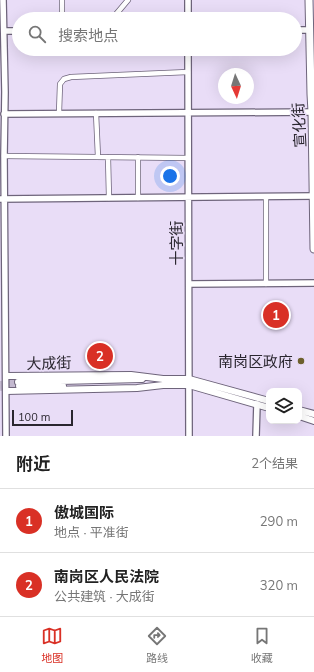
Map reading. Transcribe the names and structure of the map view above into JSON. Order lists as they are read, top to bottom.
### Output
{
  "streets": {
    "highway": ["宣化街"],
    "main road": ["大成街"],
    "street": ["十字街"]
  },
  "crossings": [
    ["十字街", "大成街"]
  ],
  "places": ["南岗区政府"],
  "scale_bar": "100 m",
  "north": "bottom",
  "page": {
    "search": "搜索地点",
    "pins": ["1", "2"],
    "scale": "100 m",
    "heading": ["附近", "2个结果"],
    "list": [
      {
        "mark": "1",
        "name": "傲城国际",
        "note": "地点 · 平准街",
        "value": "290 m"
      },
      {
        "mark": "2",
        "name": "南岗区人民法院",
        "note": "公共建筑 · 大成街",
        "value": "320 m"
      }
    ],
    "nav": ["地图", "路线", "收藏"]
  }
}
